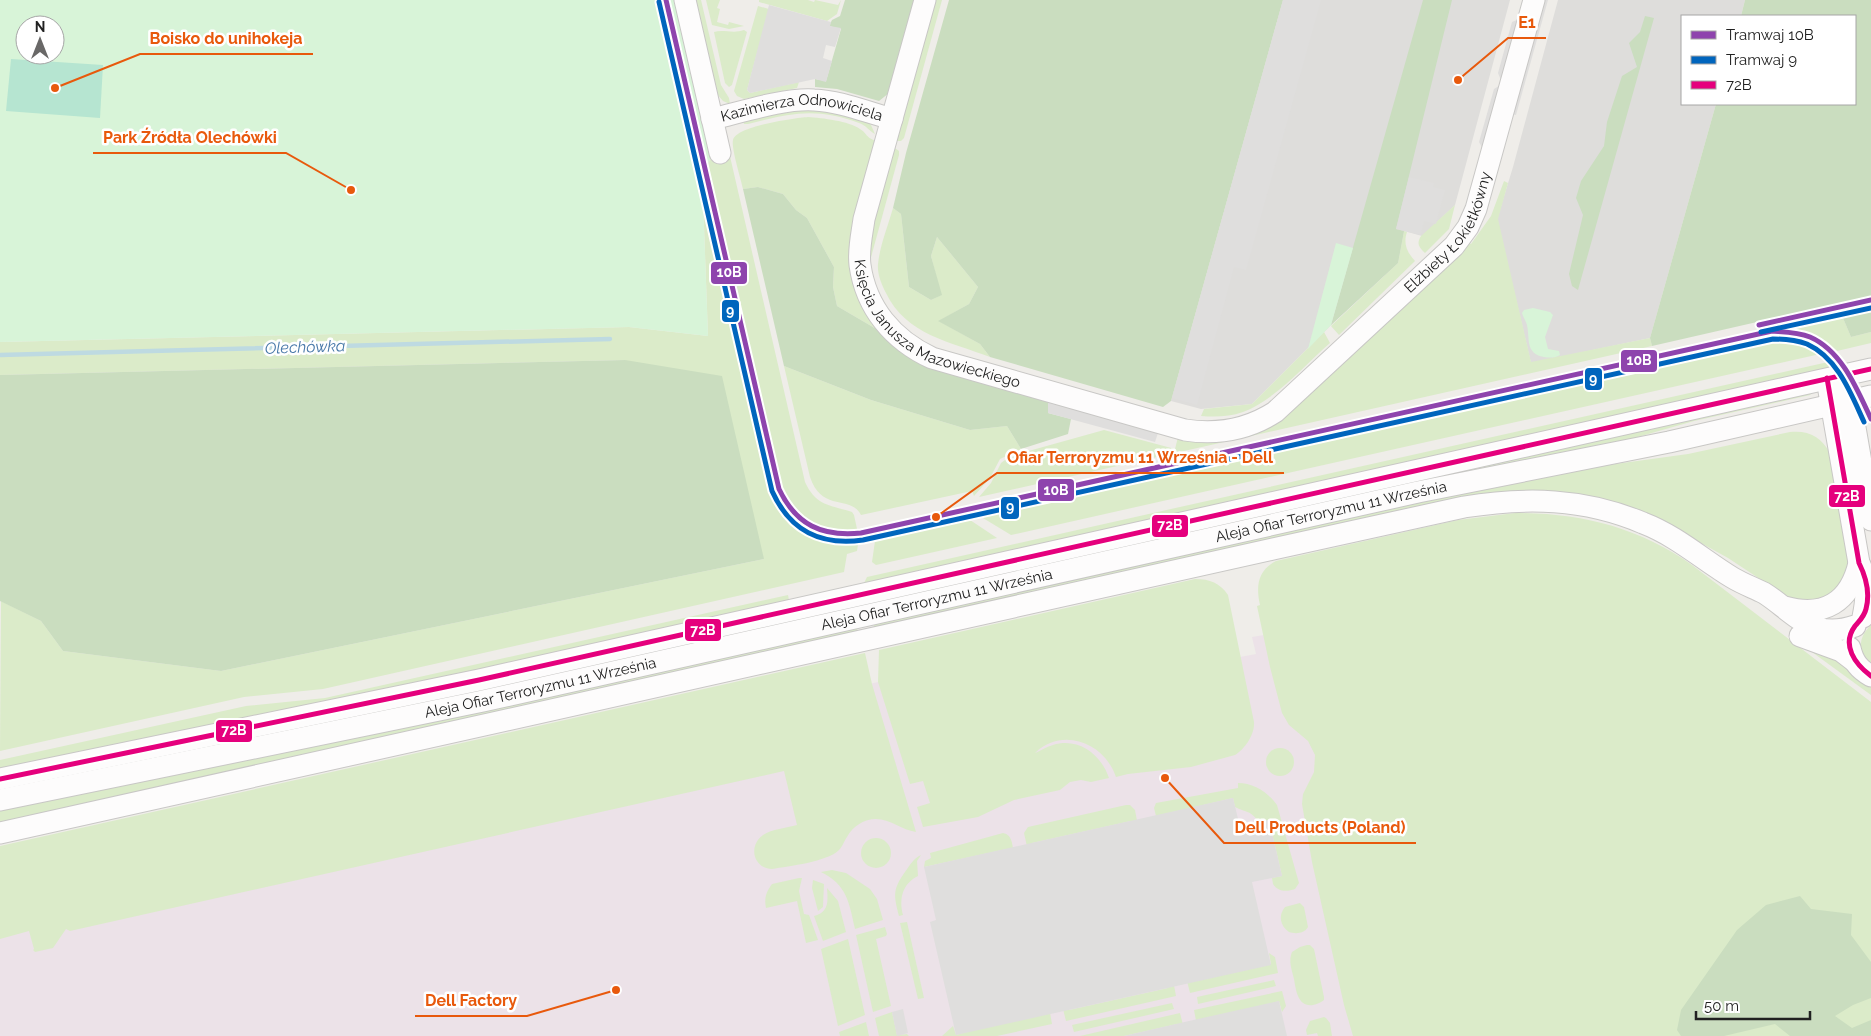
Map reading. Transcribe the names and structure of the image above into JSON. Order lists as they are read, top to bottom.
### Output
{
  "streets": {
    "street": [
      "Kazimierza Odnowiciela",
      "Elżbiety Łokietkówny",
      "Księcia Janusza Mazowieckiego",
      "Aleja Ofiar Terroryzmu 11 Września"
    ]
  },
  "crossings": [
    ["Kazimierza Odnowiciela", "Księcia Janusza Mazowieckiego"],
    ["Elżbiety Łokietkówny", "Księcia Janusza Mazowieckiego"]
  ],
  "water": ["Olechówka"],
  "places": [
    "E1",
    "Boisko do unihokeja",
    "Park Źródła Olechówki",
    "Ofiar Terroryzmu 11 Września - Dell",
    "Dell Products (Poland)",
    "Dell Factory"
  ],
  "lines": ["tram line 10B", "tram line 9", "transit line 72B"],
  "legend": ["Tramwaj 10B", "Tramwaj 9", "72B"],
  "scale_bar": "50 m",
  "north": "top"
}
